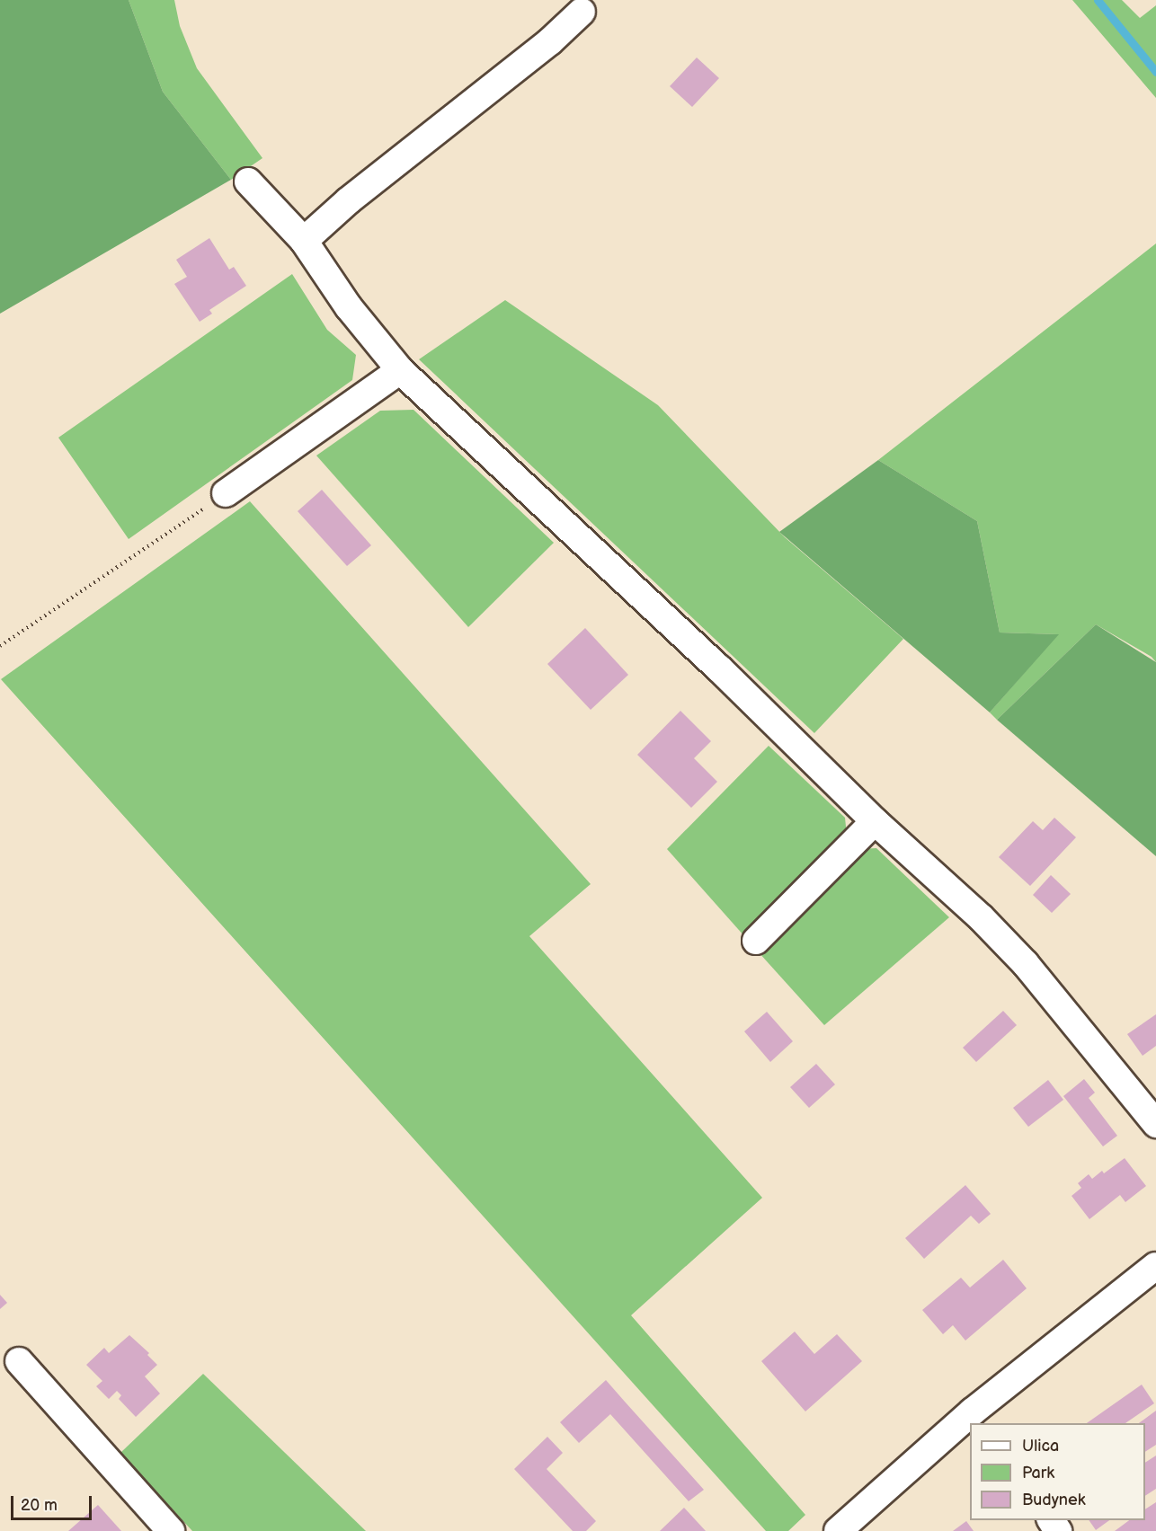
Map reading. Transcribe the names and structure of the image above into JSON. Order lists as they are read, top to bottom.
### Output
{
  "legend": ["Ulica", "Park", "Budynek"],
  "scale_bar": "20 m"
}
